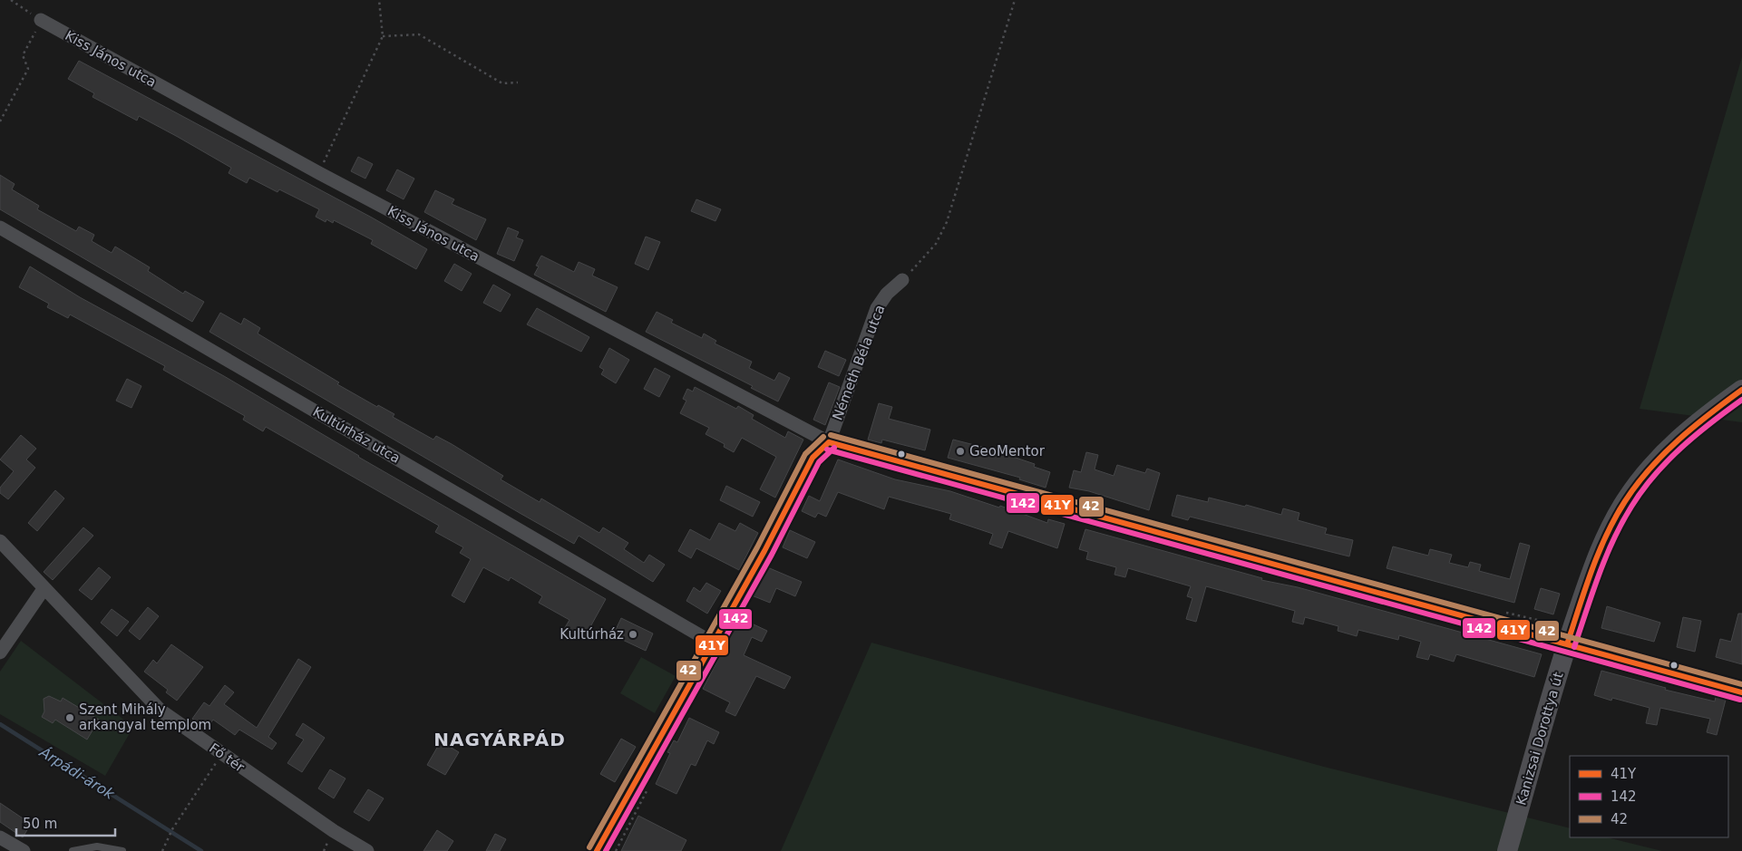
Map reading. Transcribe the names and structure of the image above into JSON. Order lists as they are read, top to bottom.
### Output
{
  "streets": {
    "main road": ["Kanizsai Dorottya út"],
    "street": [
      "Kiss János utca",
      "Németh Béla utca",
      "Kultúrház utca",
      "Fő tér"
    ]
  },
  "crossings": [
    ["Kiss János utca", "Németh Béla utca"],
    ["Kiss János utca", "Kanizsai Dorottya út"],
    ["Németh Béla utca", "Kultúrház utca"]
  ],
  "districts": ["NAGYÁRPÁD"],
  "water": ["Árpádi-árok"],
  "places": ["GeoMentor", "Kultúrház", "Szent Mihály arkangyal templom"],
  "lines": ["transit line 41Y", "transit line 142", "transit line 42"],
  "legend": ["41Y", "142", "42"],
  "scale_bar": "50 m"
}
